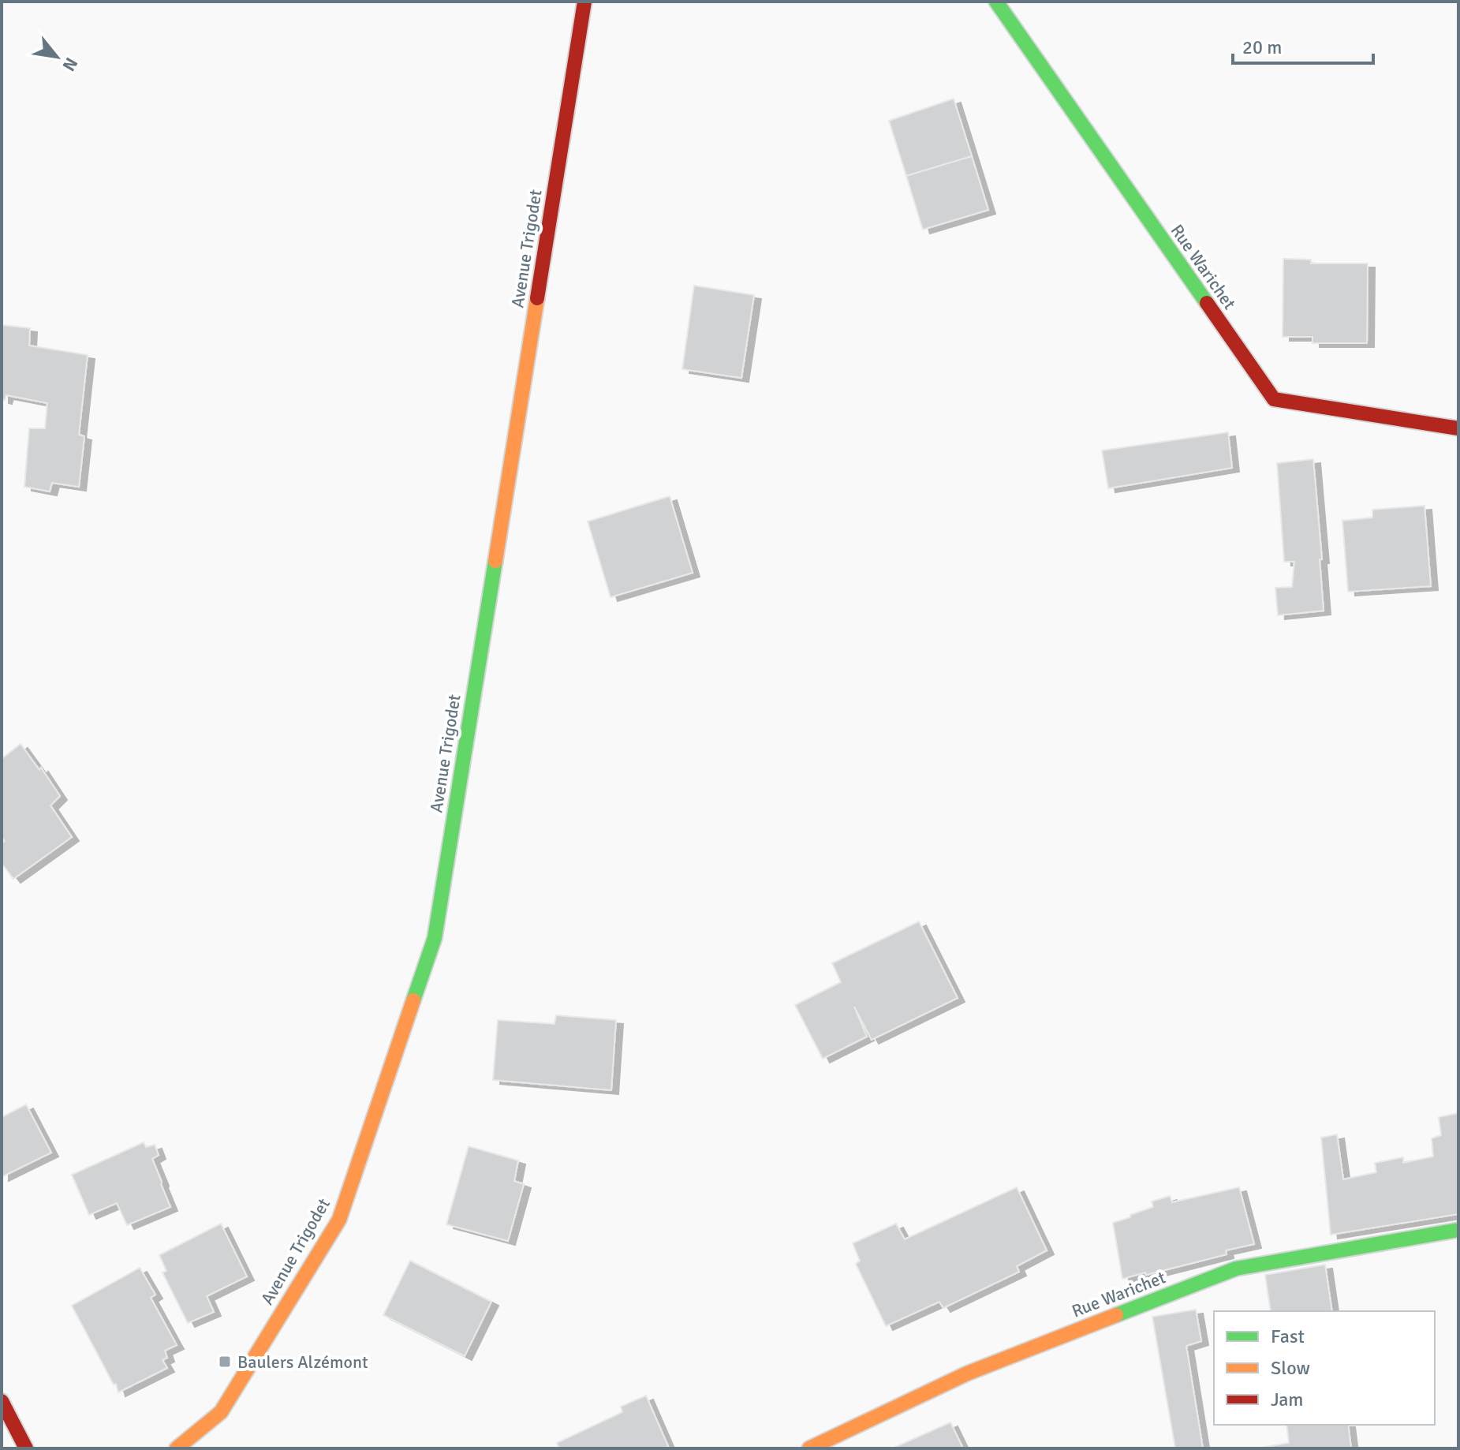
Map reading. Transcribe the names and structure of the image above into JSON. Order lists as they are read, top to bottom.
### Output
{
  "streets": {
    "street": ["Avenue Trigodet", "Rue Warichet"]
  },
  "places": {
    "transit": ["Baulers Alzémont"]
  },
  "legend": ["Fast", "Slow", "Jam"],
  "scale_bar": "20 m",
  "north": "bottom right"
}
